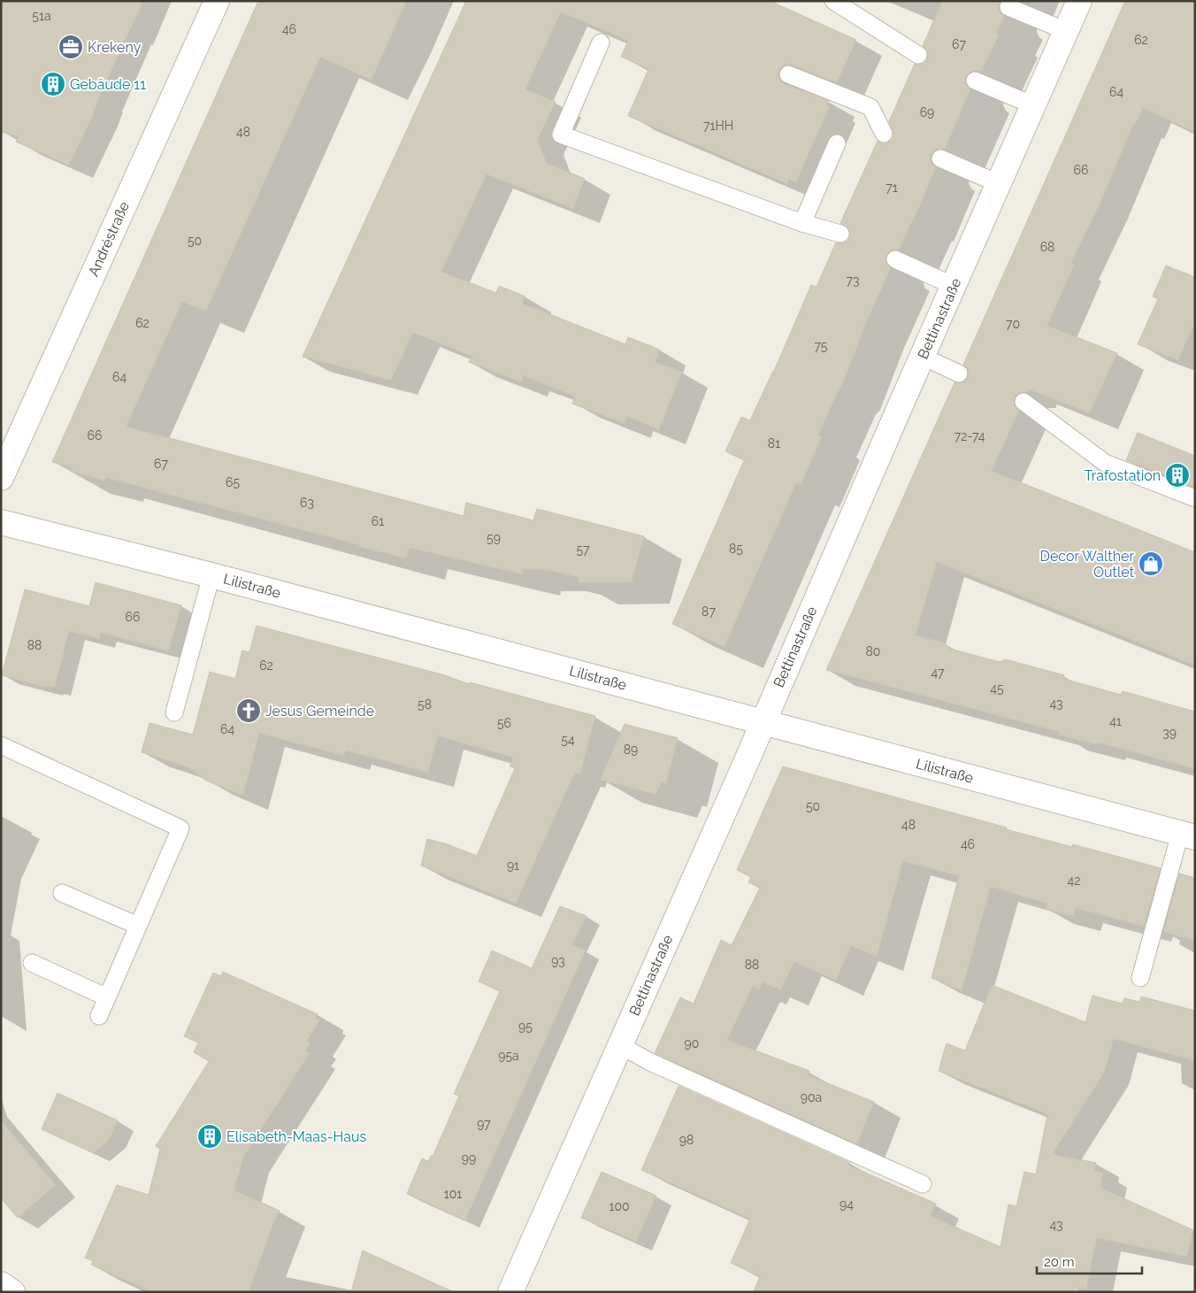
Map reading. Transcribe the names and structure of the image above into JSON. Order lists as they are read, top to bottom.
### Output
{
  "streets": {
    "street": ["Andréstraße", "Bettinastraße", "Lilistraße"]
  },
  "crossings": [
    ["Bettinastraße", "Lilistraße"]
  ],
  "places": {
    "office": ["Krekeny"],
    "building": ["Gebäude 11", "Trafostation", "Elisabeth-Maas-Haus"],
    "shop": ["Decor Walther Outlet"],
    "church": ["Jesus Gemeinde"]
  },
  "house_numbers": [
    "51a",
    "46",
    "62",
    "67",
    "64",
    "69",
    "71HH",
    "48",
    "66",
    "71",
    "50",
    "68",
    "73",
    "62",
    "70",
    "75",
    "64",
    "66",
    "72-74",
    "81",
    "67",
    "65",
    "63",
    "61",
    "59",
    "85",
    "57",
    "87",
    "66",
    "88",
    "80",
    "62",
    "47",
    "45",
    "43",
    "58",
    "41",
    "56",
    "64",
    "39",
    "54",
    "89",
    "50",
    "48",
    "46",
    "91",
    "42",
    "93",
    "88",
    "95",
    "90",
    "95a",
    "90a",
    "97",
    "98",
    "99",
    "101",
    "94",
    "100",
    "43"
  ],
  "scale_bar": "20 m"
}
